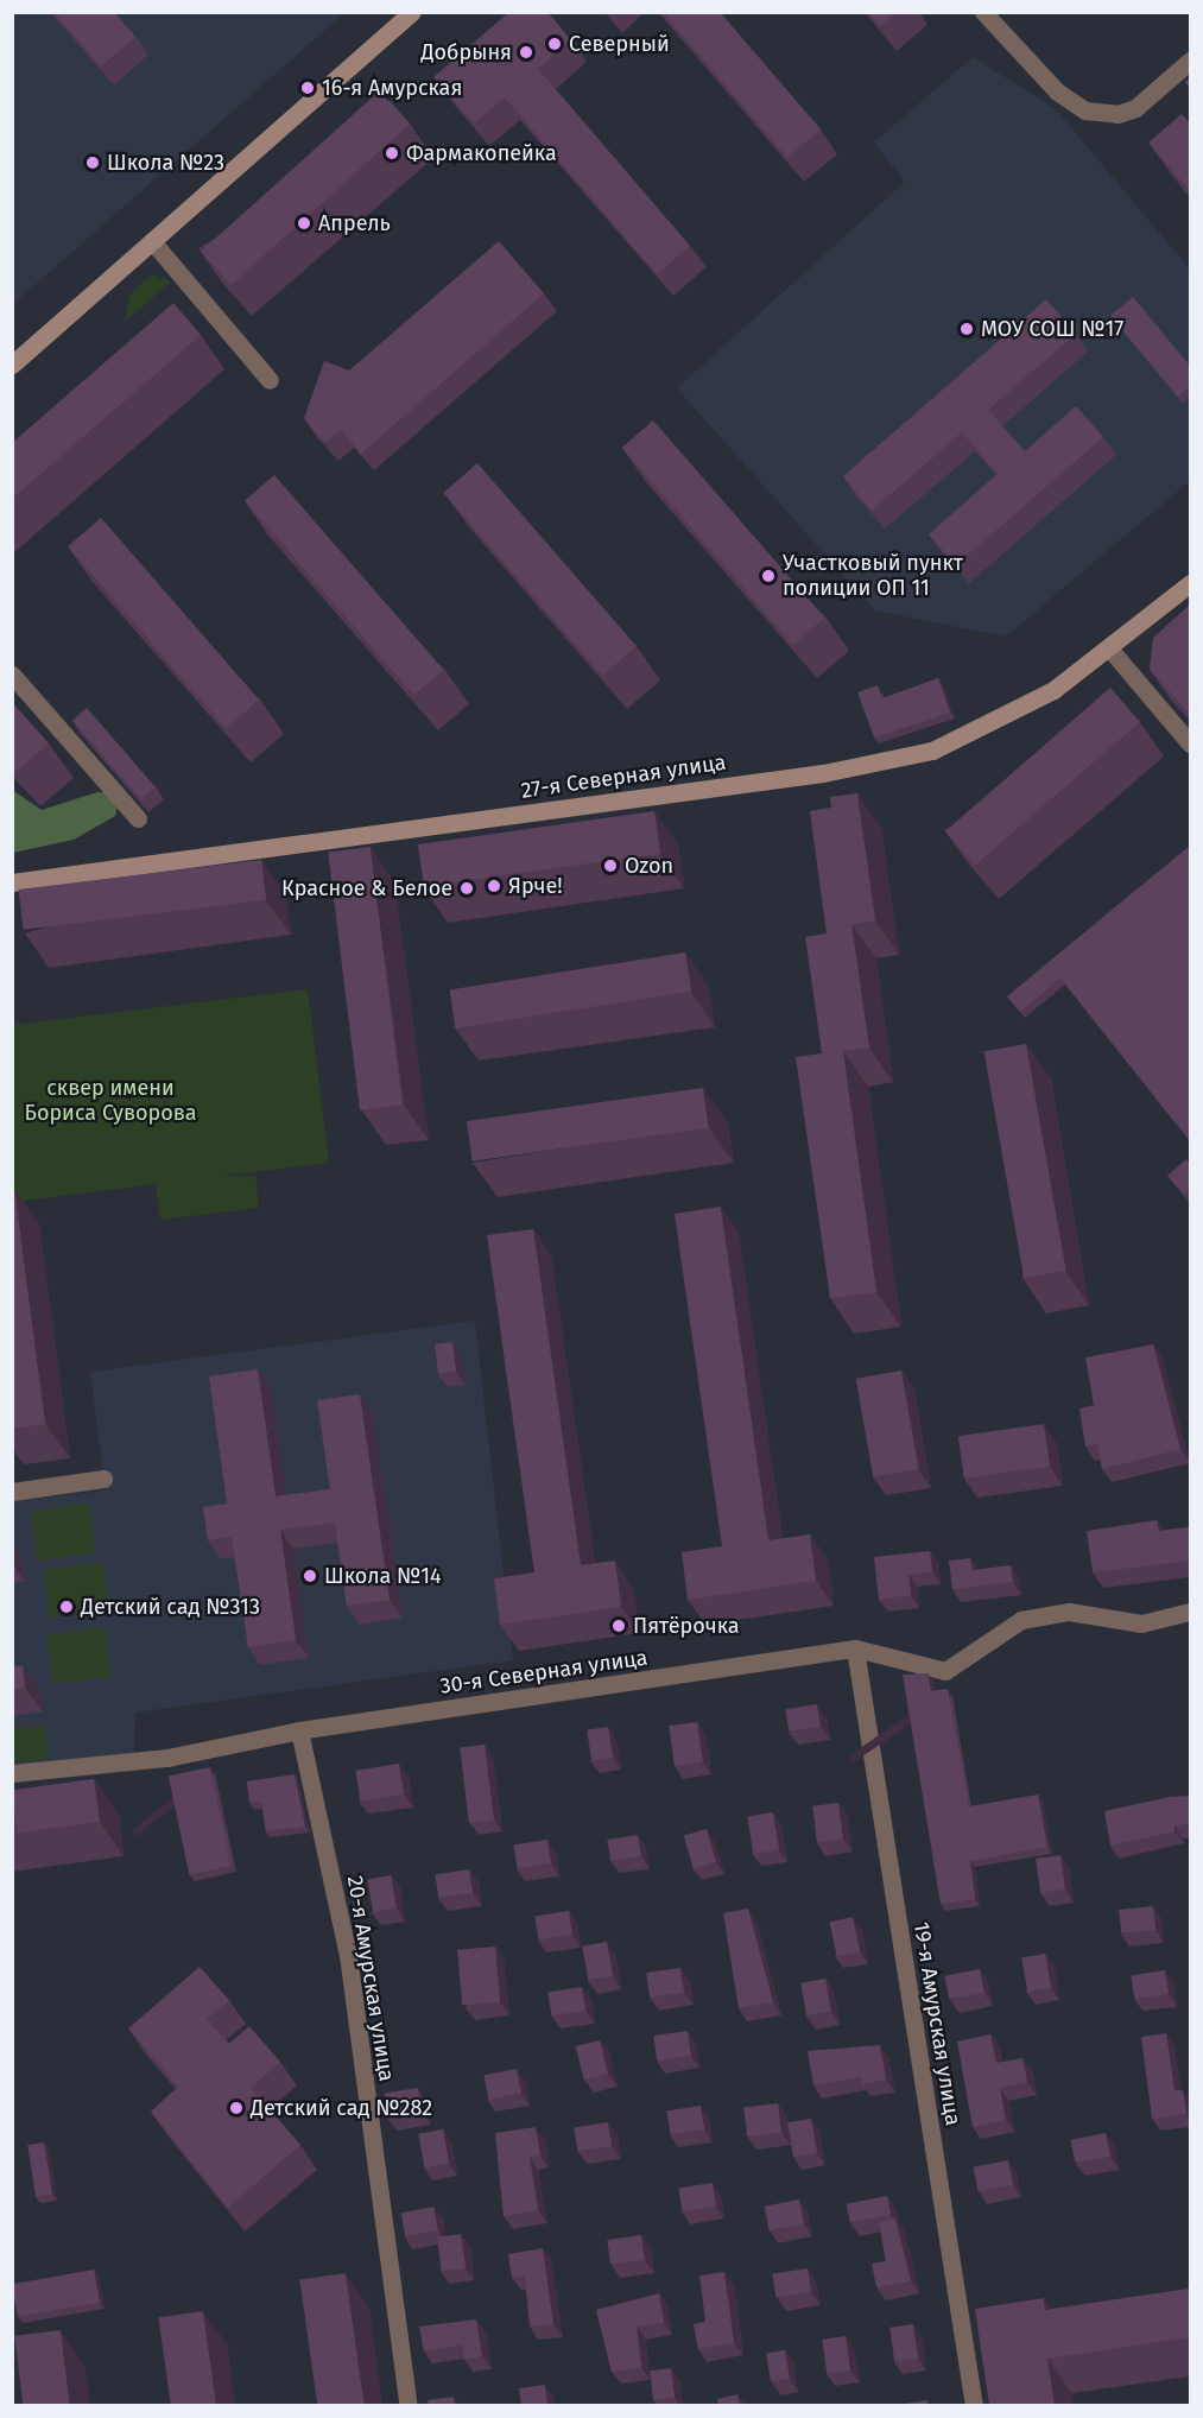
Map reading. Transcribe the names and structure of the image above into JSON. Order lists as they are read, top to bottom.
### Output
{
  "streets": {
    "street": [
      "27-я Северная улица",
      "30-я Северная улица",
      "20-я Амурская улица",
      "19-я Амурская улица"
    ]
  },
  "crossings": [
    ["30-я Северная улица", "20-я Амурская улица"],
    ["30-я Северная улица", "19-я Амурская улица"]
  ],
  "parks": ["сквер имени Бориса Суворова"],
  "places": [
    "Северный",
    "Добрыня",
    "16-я Амурская",
    "Фармакопейка",
    "Школа №23",
    "Апрель",
    "МОУ СОШ №17",
    "Участковый пункт полиции ОП 11",
    "Ozon",
    "Ярче!",
    "Красное & Белое",
    "Школа №14",
    "Детский сад №313",
    "Пятёрочка",
    "Детский сад №282"
  ]
}
